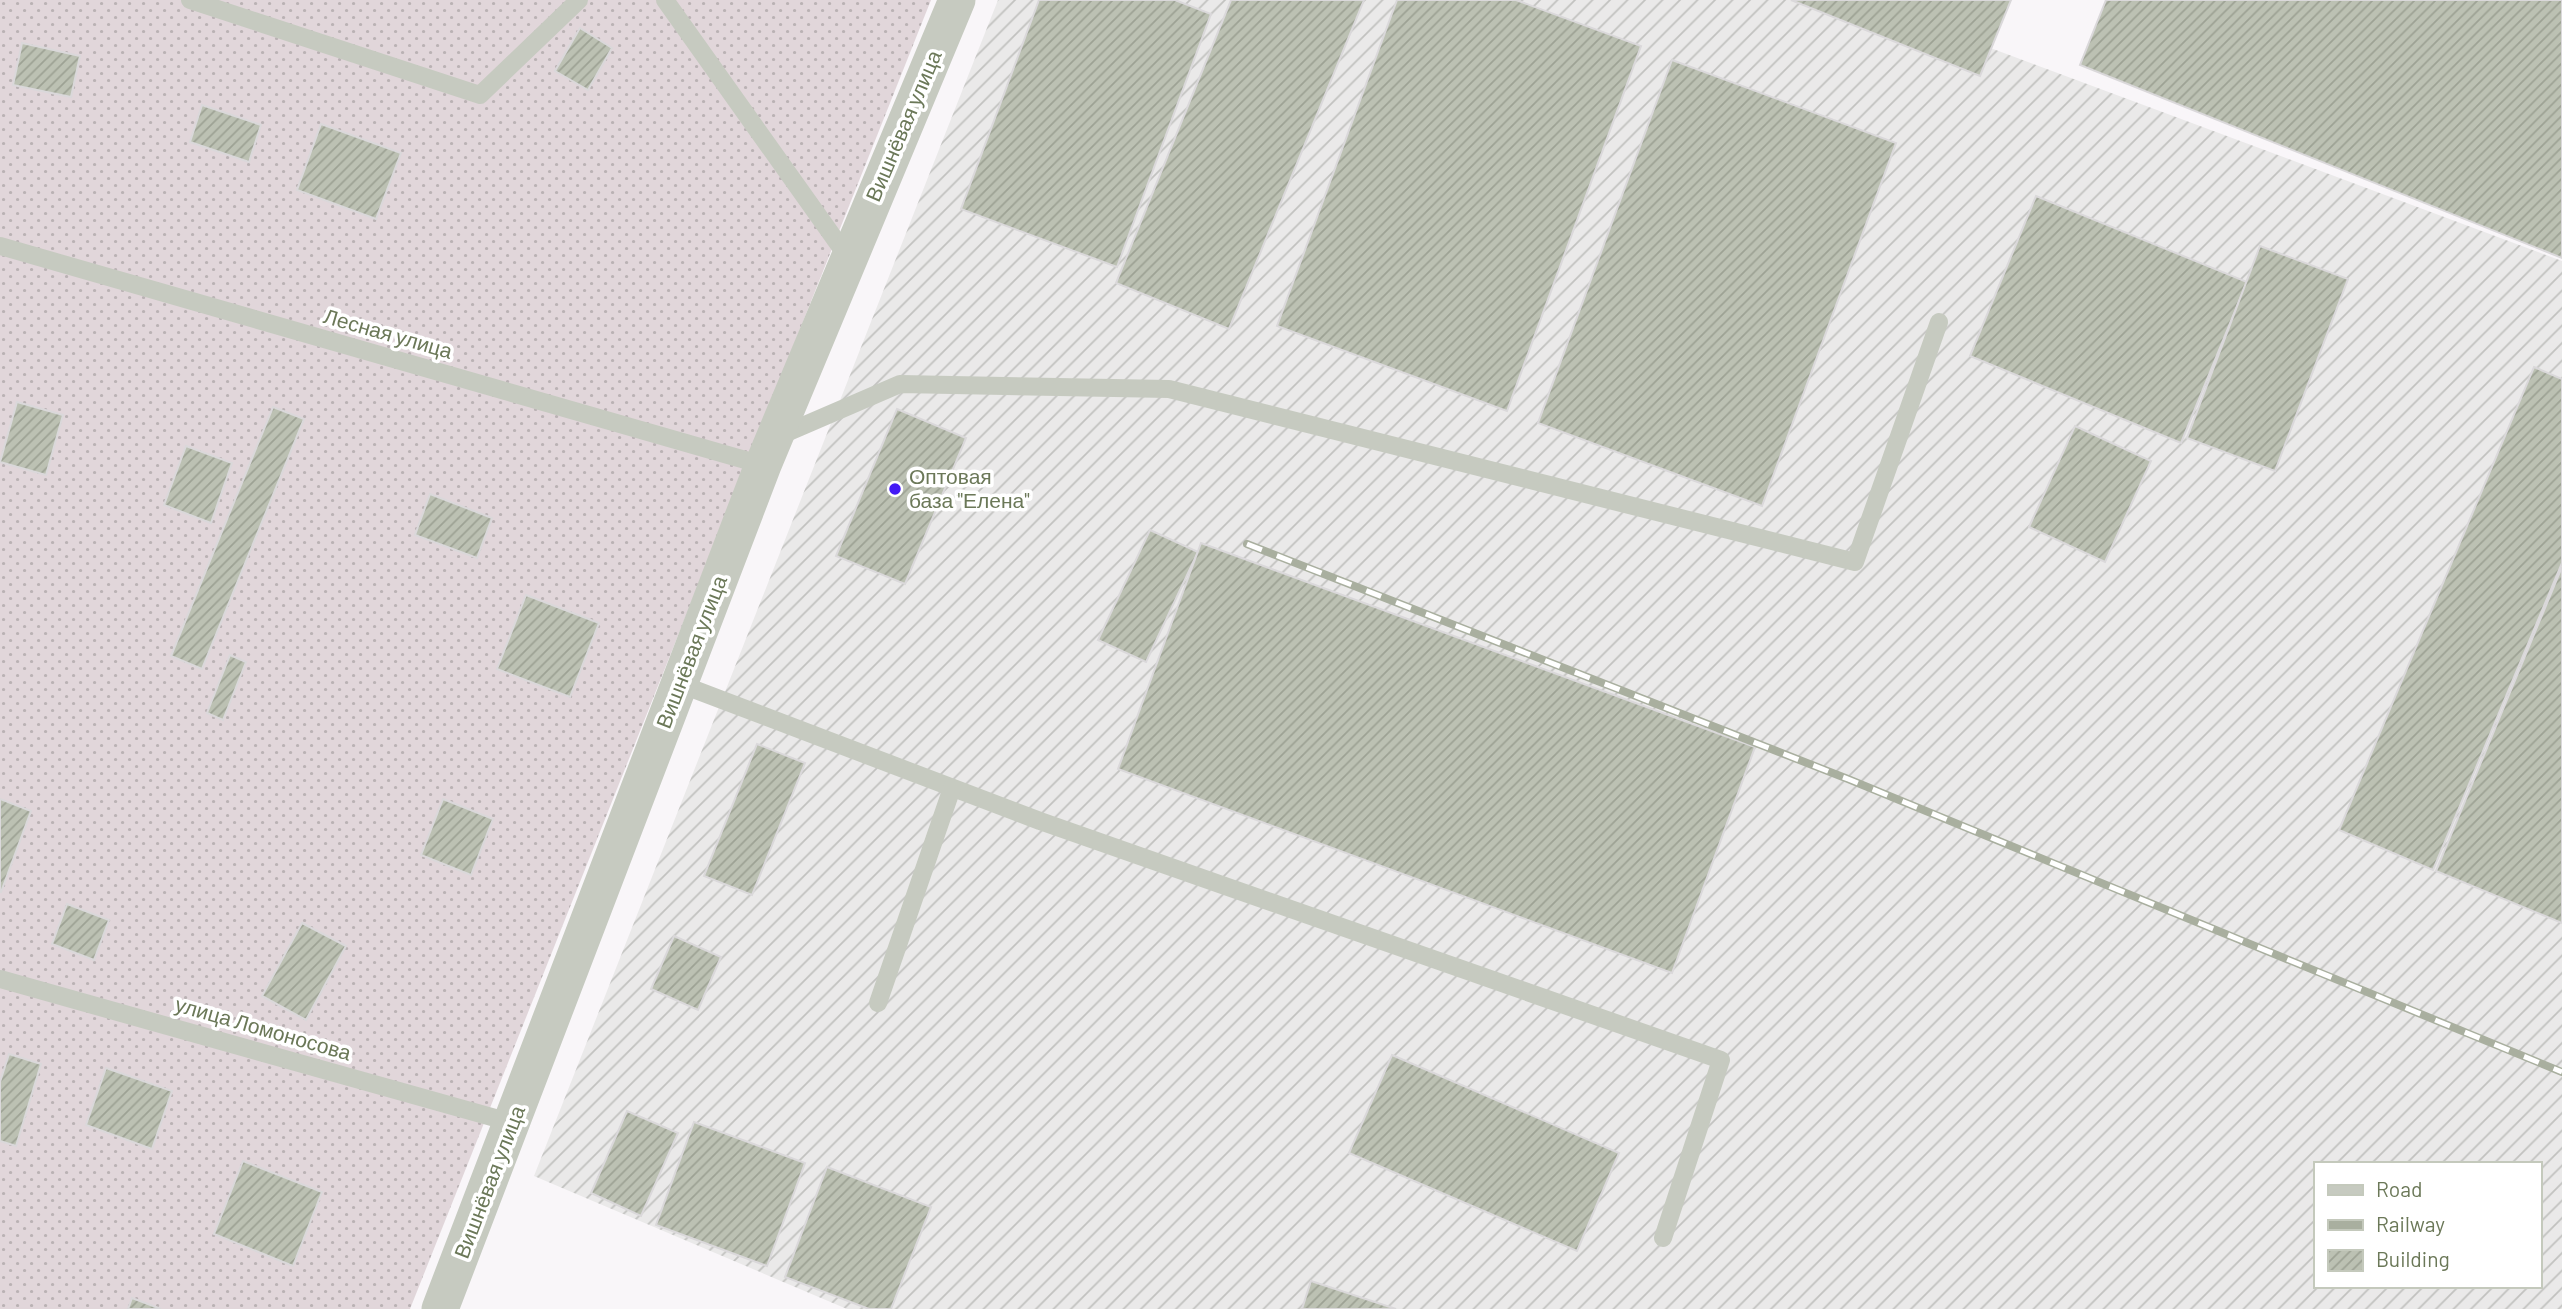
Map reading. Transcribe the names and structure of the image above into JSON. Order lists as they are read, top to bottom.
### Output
{
  "streets": {
    "street": ["Вишнёвая улица"],
    "lane": ["Лесная улица", "улица Ломоносова"]
  },
  "crossings": [
    ["Вишнёвая улица", "Лесная улица"],
    ["Вишнёвая улица", "улица Ломоносова"]
  ],
  "places": ["Оптовая база \"Елена\""],
  "legend": ["Road", "Railway", "Building"]
}
